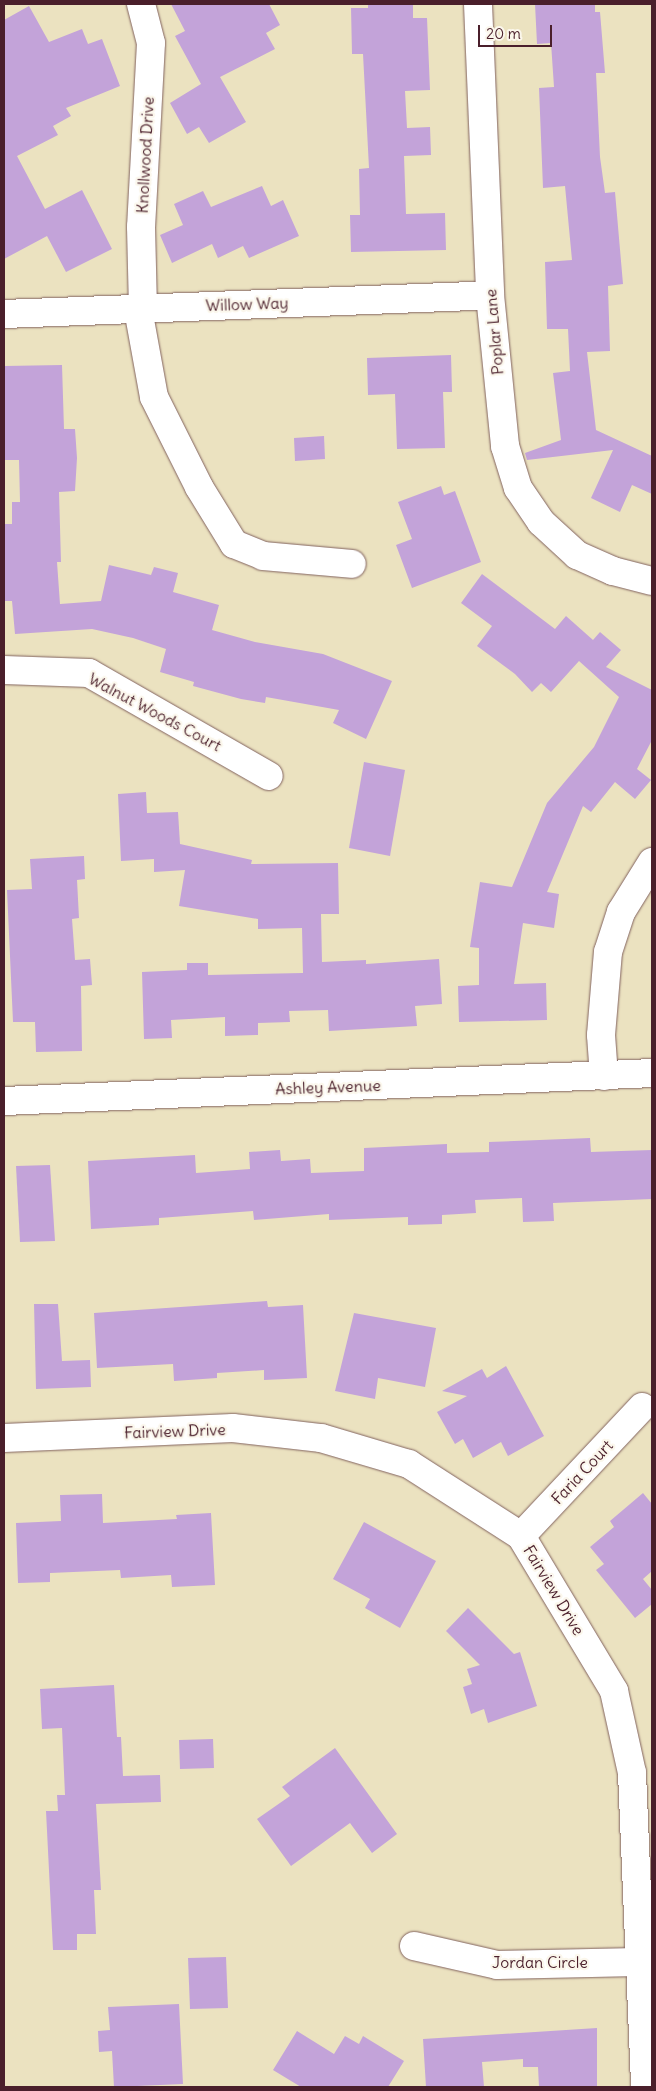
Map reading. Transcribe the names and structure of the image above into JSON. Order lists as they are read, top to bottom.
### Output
{
  "streets": {
    "street": [
      "Knollwood Drive",
      "Willow Way",
      "Poplar Lane",
      "Walnut Woods Court",
      "Ashley Avenue",
      "Fairview Drive",
      "Faria Court",
      "Jordan Circle"
    ]
  },
  "crossings": [
    ["Knollwood Drive", "Willow Way"],
    ["Willow Way", "Poplar Lane"],
    ["Fairview Drive", "Faria Court"],
    ["Fairview Drive", "Jordan Circle"]
  ],
  "scale_bar": "20 m"
}
